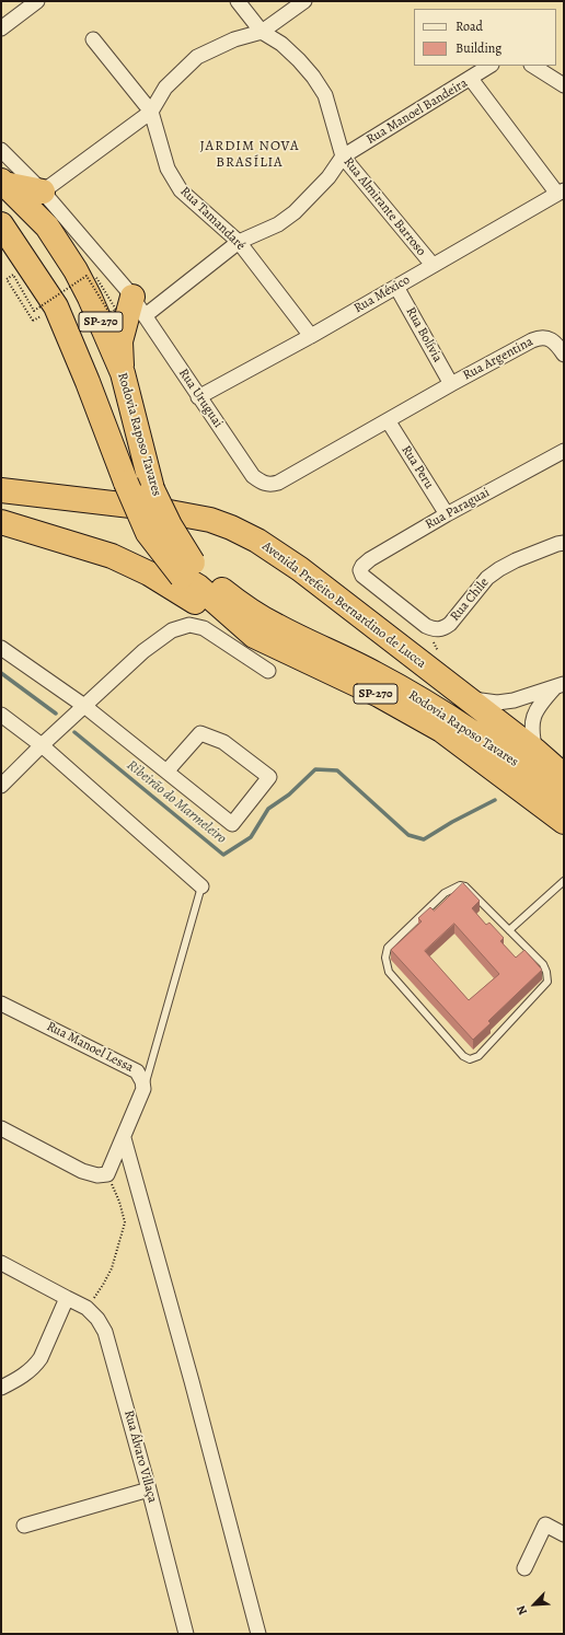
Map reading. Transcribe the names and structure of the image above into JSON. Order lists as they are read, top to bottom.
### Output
{
  "streets": {
    "highway": ["SP-270", "Rodovia Raposo Tavares", "Avenida Prefeito Bernardino de Lucca"],
    "street": [
      "Rua Manoel Bandeira",
      "Rua Almirante Barroso",
      "Rua Tamandaré",
      "Rua México",
      "Rua Bolívia",
      "Rua Argentina",
      "Rua Uruguai",
      "Rua Peru",
      "Rua Paraguai",
      "Rua Chile",
      "Rua Manoel Lessa",
      "Rua Álvaro Villaça"
    ]
  },
  "crossings": [
    ["Rua Manoel Bandeira", "Rua Almirante Barroso"],
    ["Rua Almirante Barroso", "Rua México"],
    ["Rua Tamandaré", "Rua México"],
    ["Rua México", "Rua Bolívia"],
    ["Rua México", "Rua Uruguai"],
    ["Rua Bolívia", "Rua Argentina"],
    ["Rua Bolívia", "Rua Uruguai"],
    ["Rua Argentina", "Rua Uruguai"],
    ["Rua Uruguai", "Rua Peru"],
    ["Rua Peru", "Rua Paraguai"],
    ["Rua Paraguai", "Rua Chile"]
  ],
  "districts": ["JARDIM NOVA BRASÍLIA"],
  "water": ["Ribeirão do Marmeleiro"],
  "legend": ["Road", "Building"],
  "north": "bottom left"
}
